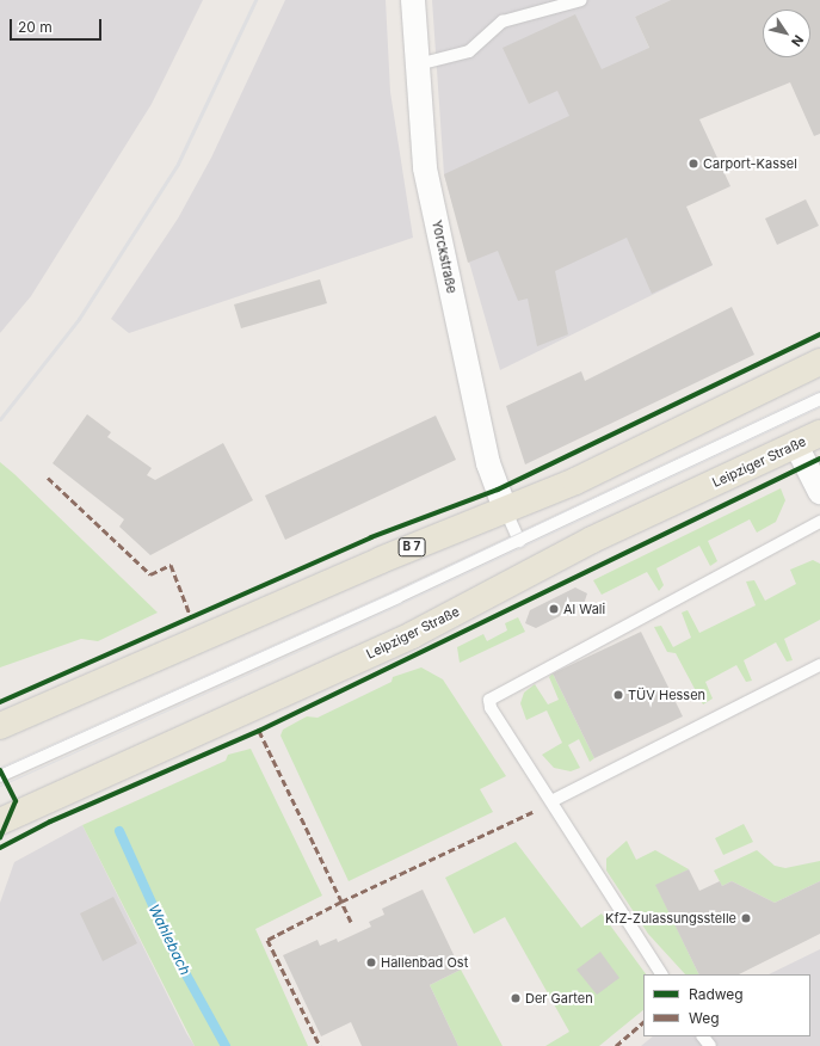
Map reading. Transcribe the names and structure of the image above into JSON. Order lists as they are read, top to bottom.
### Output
{
  "streets": {
    "main road": ["Leipziger Straße", "B 7"],
    "street": ["Yorckstraße"]
  },
  "crossings": [
    ["Yorckstraße", "B 7"]
  ],
  "water": ["Wahlebach"],
  "places": [
    "Carport-Kassel",
    "Al Wali",
    "TÜV Hessen",
    "KfZ-Zulassungsstelle",
    "Hallenbad Ost",
    "Der Garten"
  ],
  "legend": ["Radweg", "Weg"],
  "scale_bar": "20 m",
  "north": "bottom right"
}
